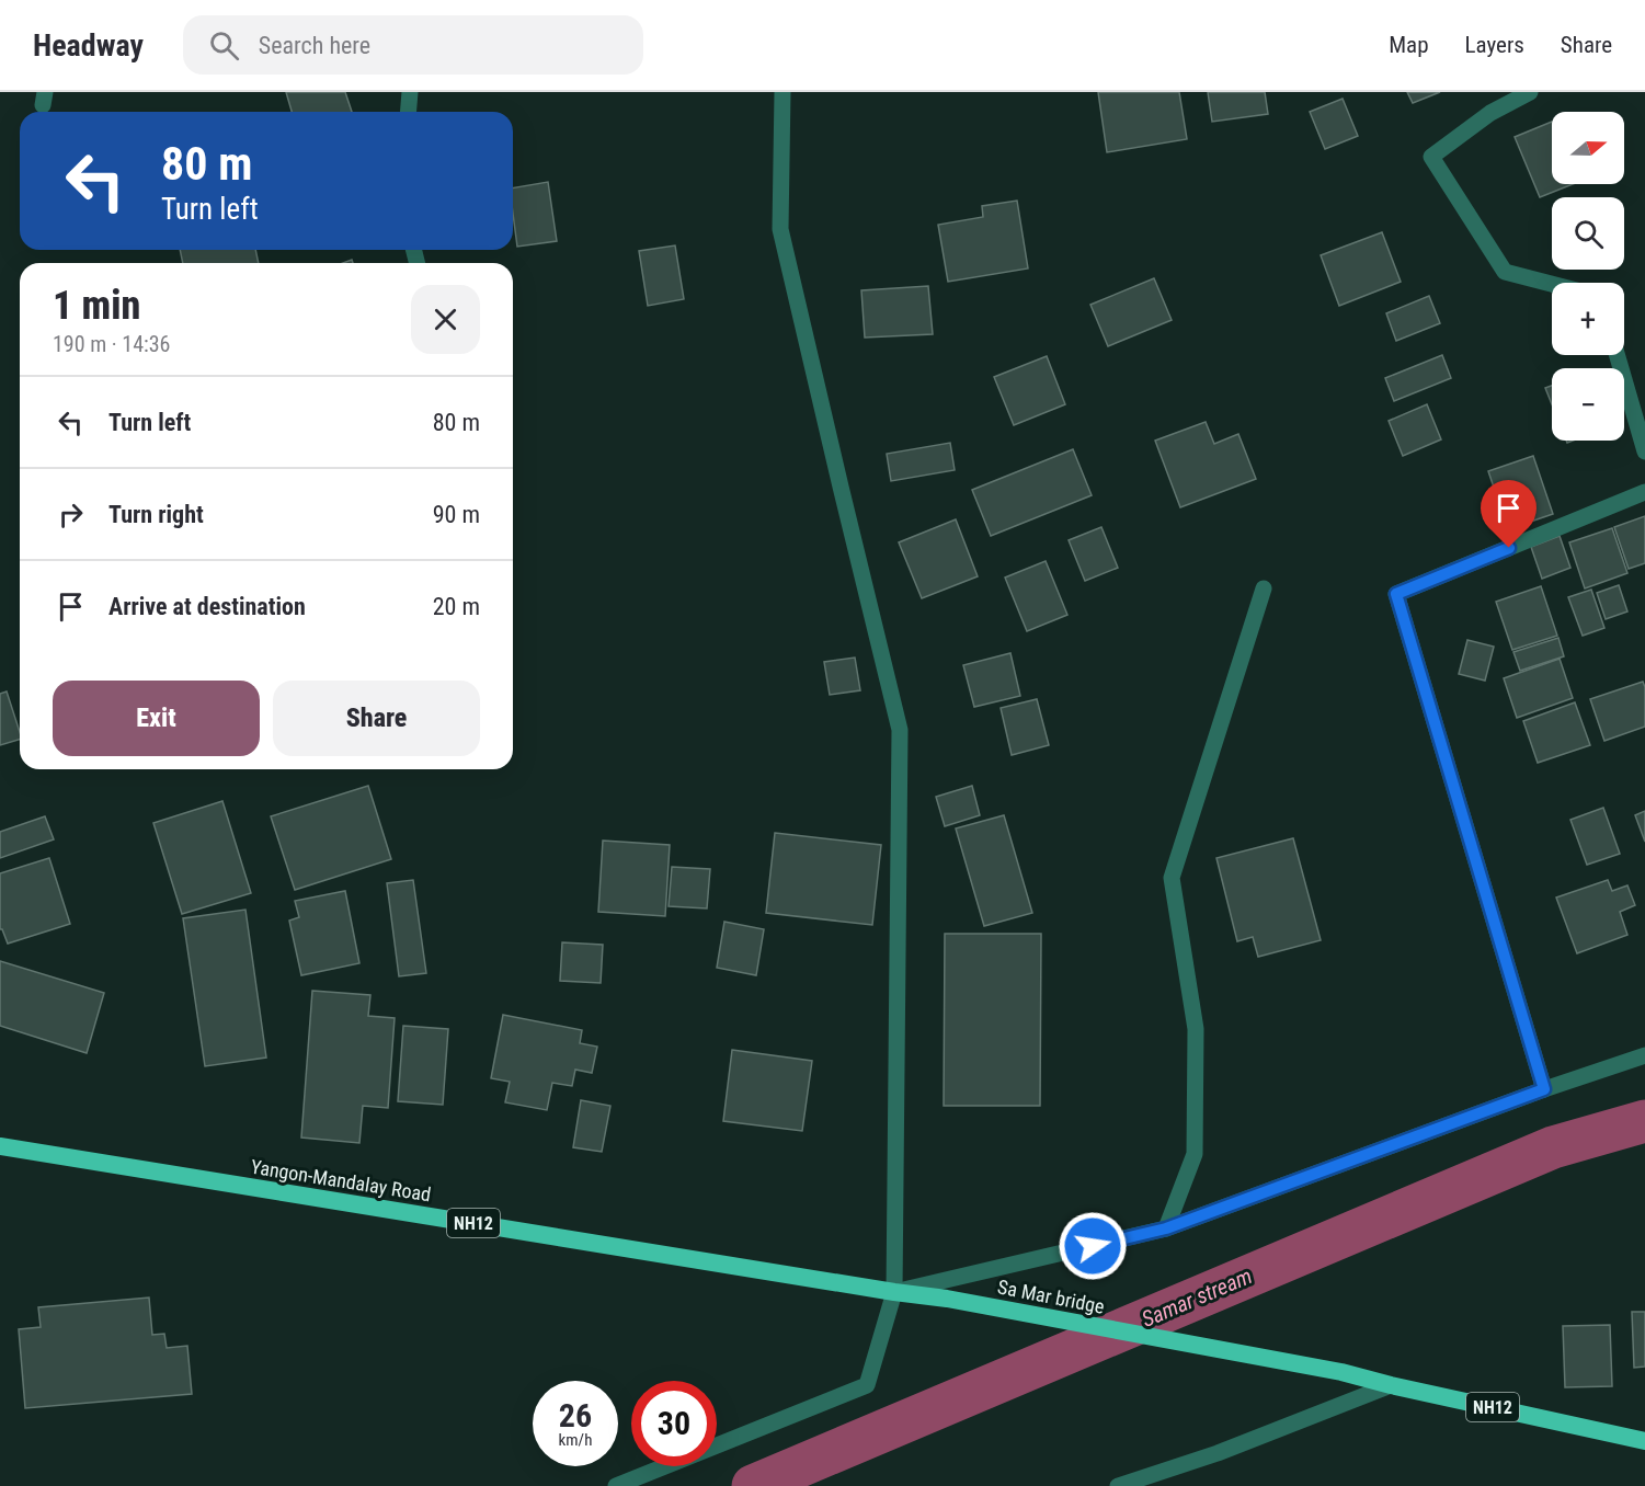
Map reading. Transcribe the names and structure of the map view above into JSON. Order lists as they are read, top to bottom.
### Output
{
  "streets": {
    "highway": ["Yangon-Mandalay Road", "NH12", "Sa Mar bridge"]
  },
  "crossings": [
    ["Yangon-Mandalay Road", "Sa Mar bridge"],
    ["NH12", "Sa Mar bridge"]
  ],
  "water": ["Samar stream"],
  "north": "right",
  "page": {
    "header": "Headway",
    "search": "Search here",
    "nav": ["Map", "Layers", "Share"],
    "map_buttons": ["+", "−"],
    "turn": ["80 m", "Turn left"],
    "heading": ["1 min", "190 m · 14:36"],
    "list": [
      {
        "name": "Turn left",
        "value": "80 m"
      },
      {
        "name": "Turn right",
        "value": "90 m"
      },
      {
        "name": "Arrive at destination",
        "value": "20 m"
      }
    ],
    "buttons": ["Exit", "Share"],
    "speed": "26 km/h",
    "limit": "30"
  }
}
